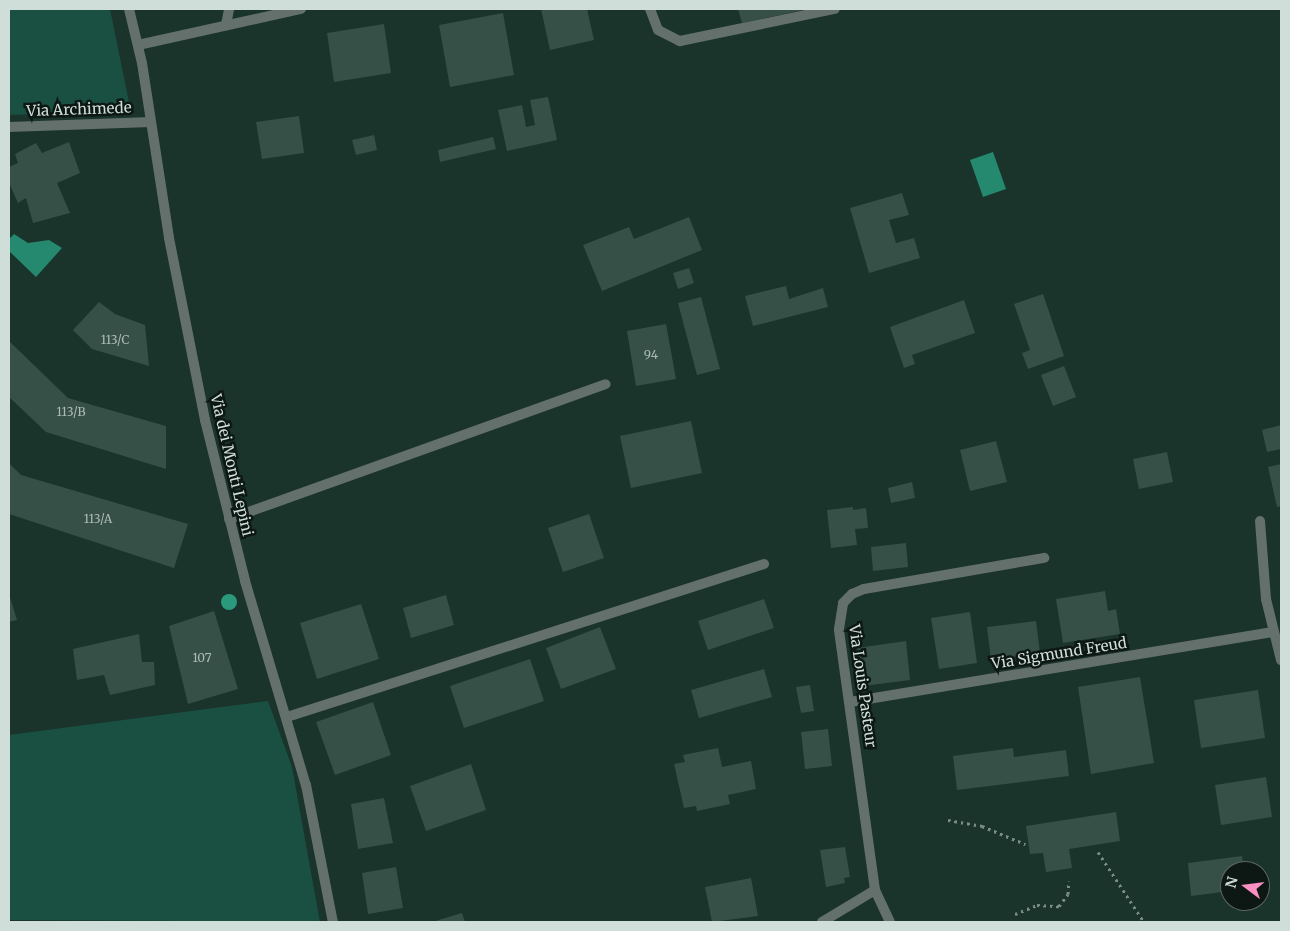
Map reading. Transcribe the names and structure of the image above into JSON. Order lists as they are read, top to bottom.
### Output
{
  "streets": {
    "street": [
      "Via Archimede",
      "Via dei Monti Lepini",
      "Via Sigmund Freud",
      "Via Louis Pasteur"
    ]
  },
  "crossings": [
    ["Via Archimede", "Via dei Monti Lepini"],
    ["Via Sigmund Freud", "Via Louis Pasteur"]
  ],
  "house_numbers": [
    "113/C",
    "94",
    "113/B",
    "113/A",
    "107"
  ],
  "north": "left"
}
